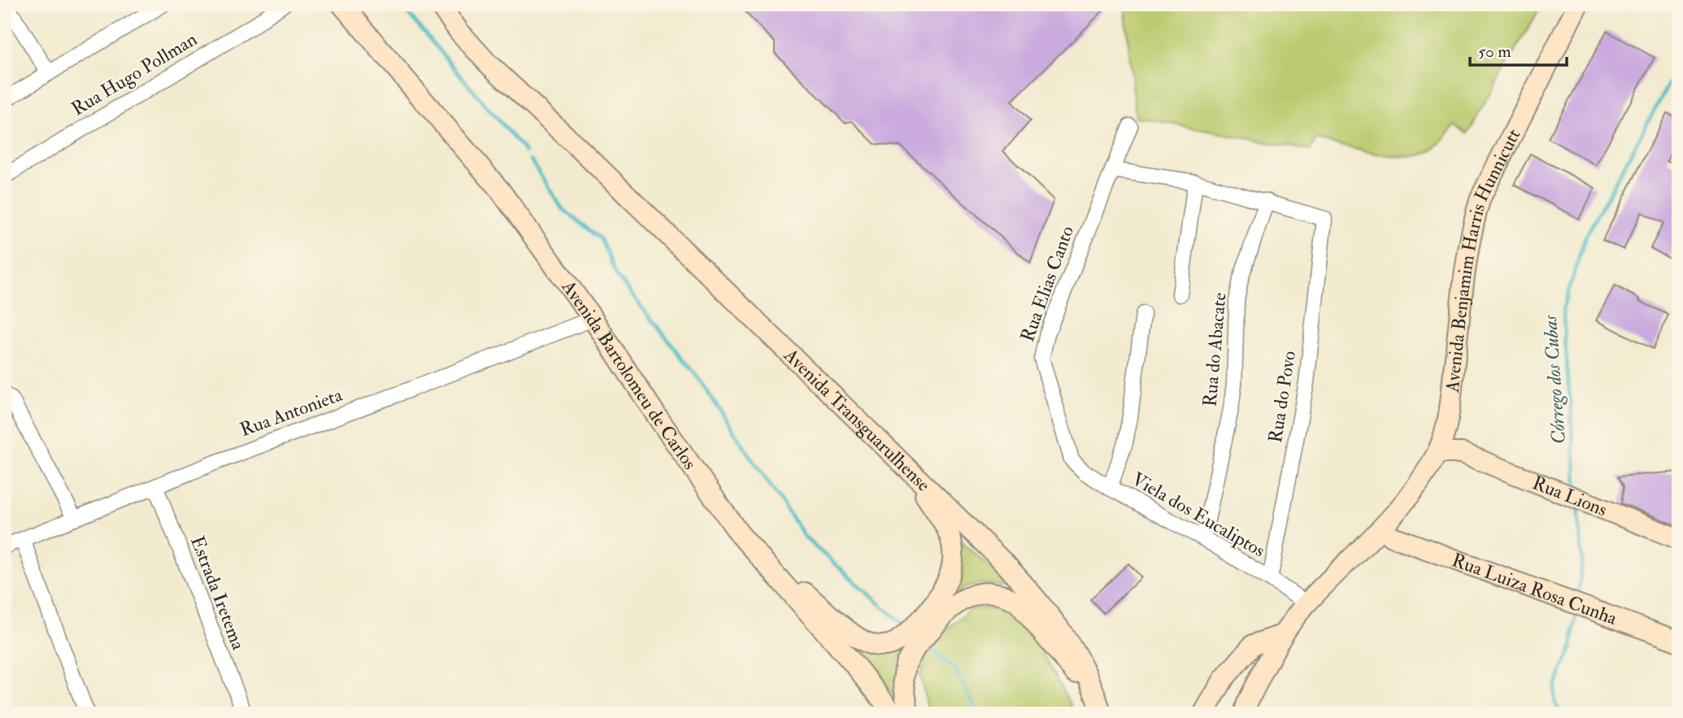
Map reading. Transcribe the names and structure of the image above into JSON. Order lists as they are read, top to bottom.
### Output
{
  "streets": {
    "main road": [
      "Avenida Benjamim Harris Hunnicutt",
      "Avenida Bartolomeu de Carlos",
      "Avenida Transguarulhense",
      "Rua Lions",
      "Rua Luiza Rosa Cunha"
    ],
    "street": [
      "Rua Hugo Pollman",
      "Rua Elias Canto",
      "Rua do Abacate",
      "Rua do Povo",
      "Rua Antonieta",
      "Viela dos Eucaliptos",
      "Estrada Iretema"
    ]
  },
  "crossings": [
    ["Avenida Benjamim Harris Hunnicutt", "Rua Lions"],
    ["Avenida Benjamim Harris Hunnicutt", "Viela dos Eucaliptos"],
    ["Avenida Benjamim Harris Hunnicutt", "Rua Luiza Rosa Cunha"],
    ["Rua Elias Canto", "Viela dos Eucaliptos"],
    ["Rua do Abacate", "Rua do Povo"],
    ["Rua do Abacate", "Viela dos Eucaliptos"],
    ["Avenida Bartolomeu de Carlos", "Rua Antonieta"],
    ["Rua do Povo", "Viela dos Eucaliptos"],
    ["Rua Antonieta", "Estrada Iretema"]
  ],
  "water": ["Córrego dos Cubas"],
  "scale_bar": "50 m"
}
